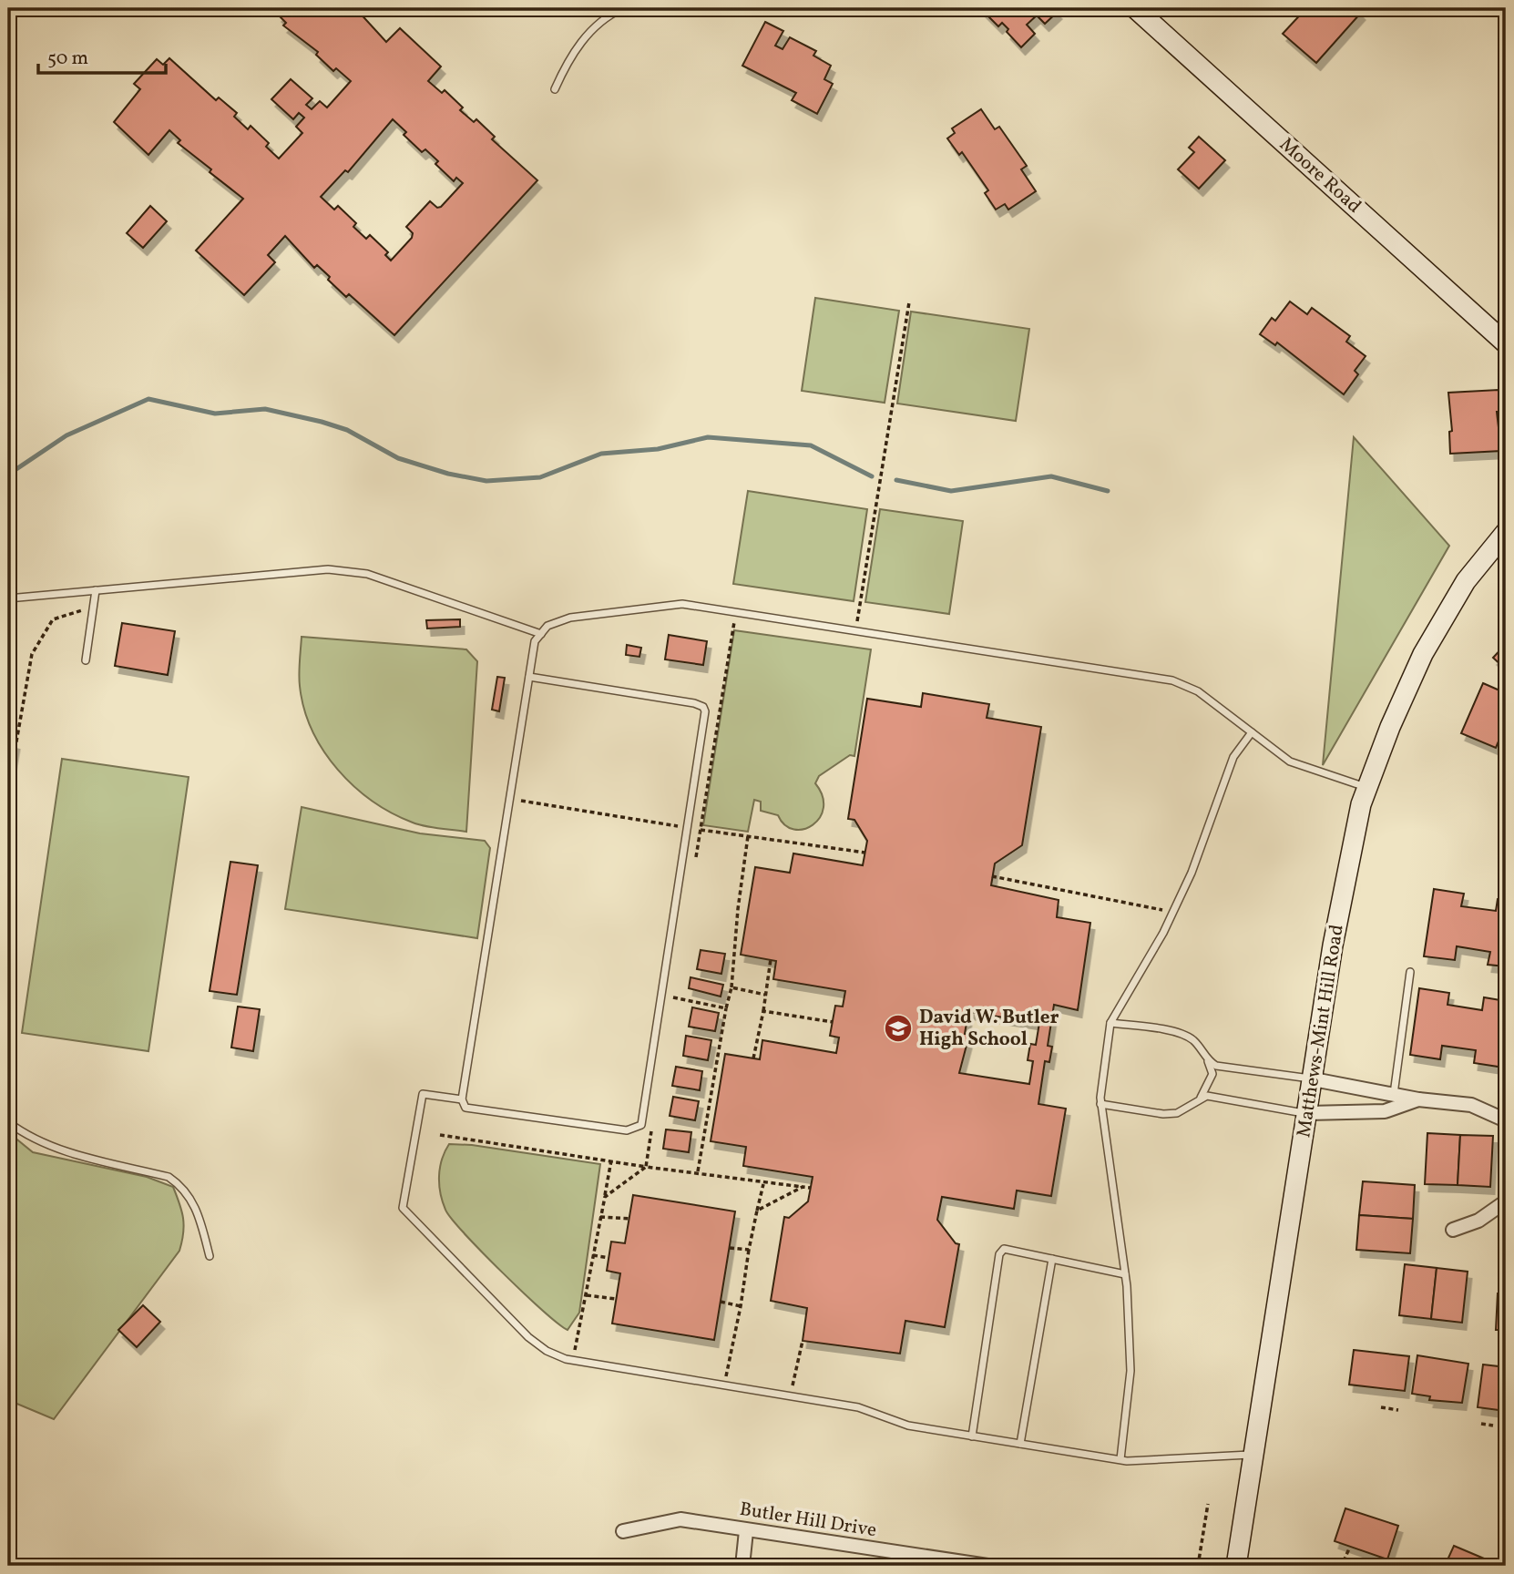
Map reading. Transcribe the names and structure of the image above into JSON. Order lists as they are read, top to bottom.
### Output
{
  "streets": {
    "street": ["Moore Road", "Matthews-Mint Hill Road", "Butler Hill Drive"]
  },
  "places": {
    "school or university": ["David W. Butler High School"]
  },
  "scale_bar": "50 m"
}
